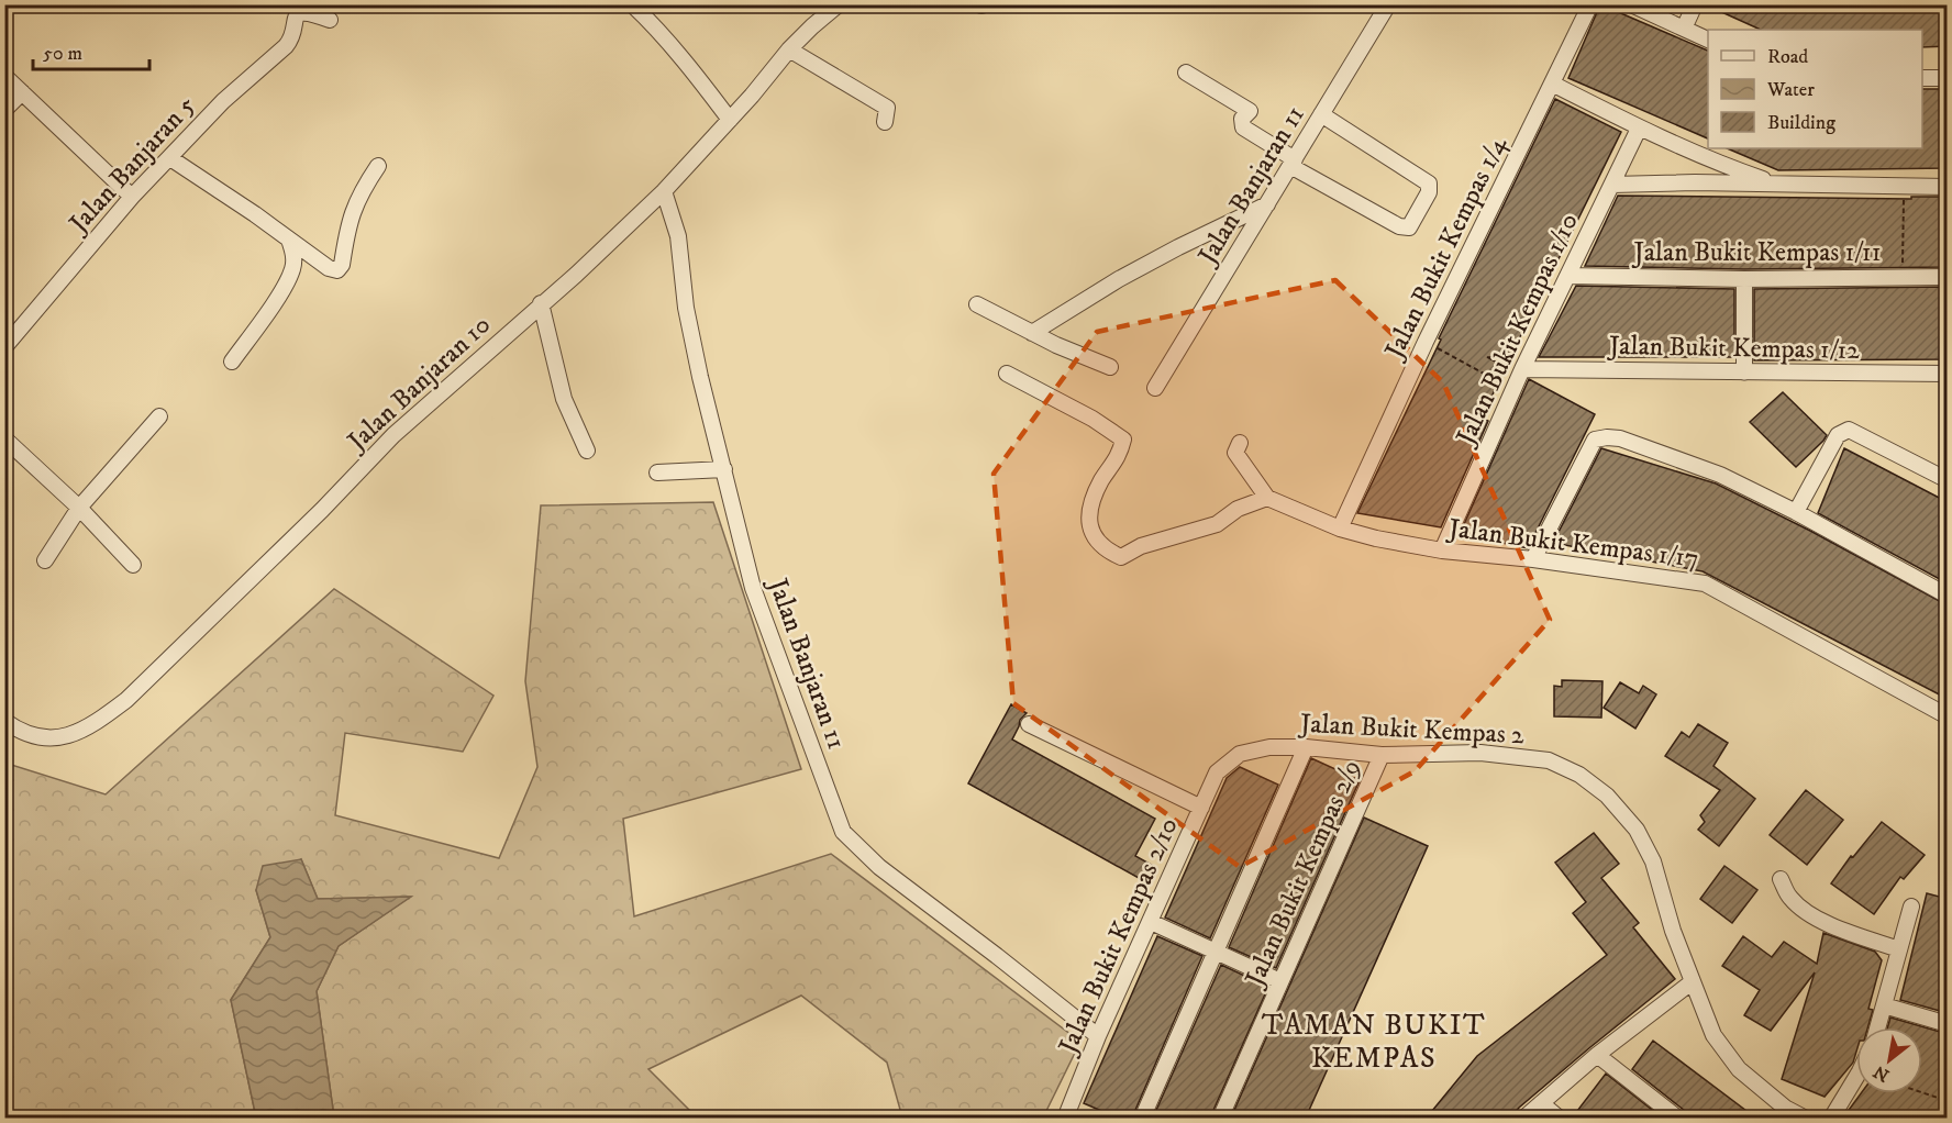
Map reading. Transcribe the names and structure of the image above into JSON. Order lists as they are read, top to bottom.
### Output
{
  "streets": {
    "street": [
      "Jalan Banjaran 5",
      "Jalan Banjaran 11",
      "Jalan Bukit Kempas 1/4",
      "Jalan Bukit Kempas 1/11",
      "Jalan Bukit Kempas 1/10",
      "Jalan Bukit Kempas 1/12",
      "Jalan Banjaran 10",
      "Jalan Bukit Kempas 1/17",
      "Jalan Bukit Kempas 2",
      "Jalan Bukit Kempas 2/9",
      "Jalan Bukit Kempas 2/10"
    ]
  },
  "crossings": [
    ["Jalan Banjaran 11", "Jalan Banjaran 10"],
    ["Jalan Banjaran 11", "Jalan Bukit Kempas 2/10"],
    ["Jalan Bukit Kempas 1/4", "Jalan Bukit Kempas 1/17"],
    ["Jalan Bukit Kempas 1/11", "Jalan Bukit Kempas 1/10"],
    ["Jalan Bukit Kempas 1/10", "Jalan Bukit Kempas 1/12"],
    ["Jalan Bukit Kempas 1/10", "Jalan Bukit Kempas 1/17"],
    ["Jalan Bukit Kempas 2", "Jalan Bukit Kempas 2/9"],
    ["Jalan Bukit Kempas 2", "Jalan Bukit Kempas 2/10"]
  ],
  "districts": ["TAMAN BUKIT KEMPAS"],
  "legend": ["Road", "Water", "Building"],
  "scale_bar": "50 m",
  "north": "bottom left"
}
